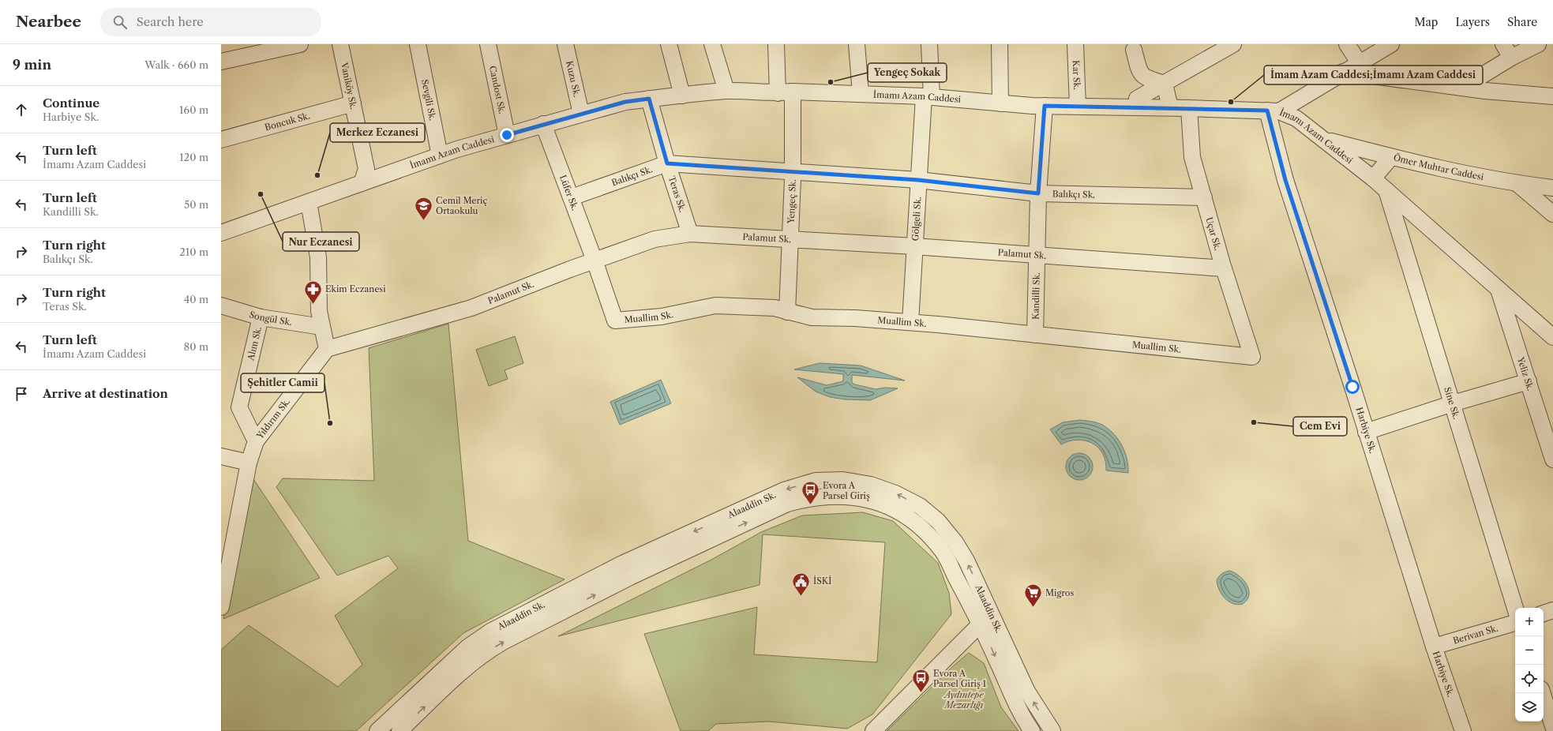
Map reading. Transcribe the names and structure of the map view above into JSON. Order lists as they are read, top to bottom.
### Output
{
  "streets": {
    "street": [
      "Kar Sk.",
      "Kuzu Sk.",
      "Vaniköy Sk.",
      "Candost Sk.",
      "İmamı Azam Caddesi",
      "Sevgili Sk.",
      "Boncuk Sk.",
      "Ömer Muhtar Caddesi",
      "Balıkçı Sk.",
      "Lüfer Sk.",
      "Teras Sk.",
      "Yengeç Sk.",
      "Gölgeli Sk.",
      "Uçar Sk.",
      "Palamut Sk.",
      "Kandilli Sk.",
      "Muallim Sk.",
      "Songül Sk.",
      "Alım Sk.",
      "Yeliz Sk.",
      "Sine Sk.",
      "Yıldırım Sk.",
      "Harbiye Sk.",
      "Alaaddin Sk.",
      "Berivan Sk."
    ]
  },
  "crossings": [
    ["Kar Sk.", "İmamı Azam Caddesi"],
    ["Kuzu Sk.", "İmamı Azam Caddesi"],
    ["Vaniköy Sk.", "İmamı Azam Caddesi"],
    ["Vaniköy Sk.", "Boncuk Sk."],
    ["Candost Sk.", "İmamı Azam Caddesi"],
    ["İmamı Azam Caddesi", "Sevgili Sk."],
    ["İmamı Azam Caddesi", "Ömer Muhtar Caddesi"],
    ["İmamı Azam Caddesi", "Lüfer Sk."],
    ["İmamı Azam Caddesi", "Teras Sk."],
    ["İmamı Azam Caddesi", "Yengeç Sk."],
    ["İmamı Azam Caddesi", "Gölgeli Sk."],
    ["İmamı Azam Caddesi", "Uçar Sk."],
    ["İmamı Azam Caddesi", "Kandilli Sk."],
    ["İmamı Azam Caddesi", "Yeliz Sk."],
    ["İmamı Azam Caddesi", "Sine Sk."],
    ["İmamı Azam Caddesi", "Harbiye Sk."],
    ["Balıkçı Sk.", "Lüfer Sk."],
    ["Balıkçı Sk.", "Teras Sk."],
    ["Balıkçı Sk.", "Yengeç Sk."],
    ["Balıkçı Sk.", "Gölgeli Sk."],
    ["Balıkçı Sk.", "Uçar Sk."],
    ["Balıkçı Sk.", "Kandilli Sk."],
    ["Lüfer Sk.", "Palamut Sk."],
    ["Lüfer Sk.", "Muallim Sk."],
    ["Teras Sk.", "Palamut Sk."],
    ["Yengeç Sk.", "Palamut Sk."],
    ["Yengeç Sk.", "Muallim Sk."],
    ["Gölgeli Sk.", "Palamut Sk."],
    ["Gölgeli Sk.", "Muallim Sk."],
    ["Uçar Sk.", "Palamut Sk."],
    ["Uçar Sk.", "Muallim Sk."],
    ["Palamut Sk.", "Kandilli Sk."],
    ["Palamut Sk.", "Muallim Sk."],
    ["Palamut Sk.", "Yıldırım Sk."],
    ["Kandilli Sk.", "Muallim Sk."],
    ["Songül Sk.", "Alım Sk."],
    ["Alım Sk.", "Yıldırım Sk."],
    ["Harbiye Sk.", "Berivan Sk."]
  ],
  "parks": ["Aydıntepe Mezarlığı"],
  "places": {
    "other": [
      "Yengeç Sokak",
      "İmam Azam Caddesi;İmamı Azam Caddesi",
      "Merkez Eczanesi",
      "Nur Eczanesi",
      "Cem Evi",
      "Şehitler Camii"
    ],
    "school or university": ["Cemil Meriç Ortaokulu"],
    "pharmacy": ["Ekim Eczanesi"],
    "bus stop": ["Evora A Parsel Giriş", "Evora A Parsel Giriş 1"],
    "public building": ["İSKİ"],
    "supermarket": ["Migros"]
  },
  "page": {
    "header": "Nearbee",
    "search": "Search here",
    "nav": ["Map", "Layers", "Share"],
    "heading": ["9 min", "Walk · 660 m"],
    "list": [
      ["Continue", "Harbiye Sk.", "160 m"],
      ["Turn left", "İmamı Azam Caddesi", "120 m"],
      ["Turn left", "Kandilli Sk.", "50 m"],
      ["Turn right", "Balıkçı Sk.", "210 m"],
      ["Turn right", "Teras Sk.", "40 m"],
      ["Turn left", "İmamı Azam Caddesi", "80 m"],
      "Arrive at destination"
    ],
    "map_buttons": ["+", "−"]
  }
}
